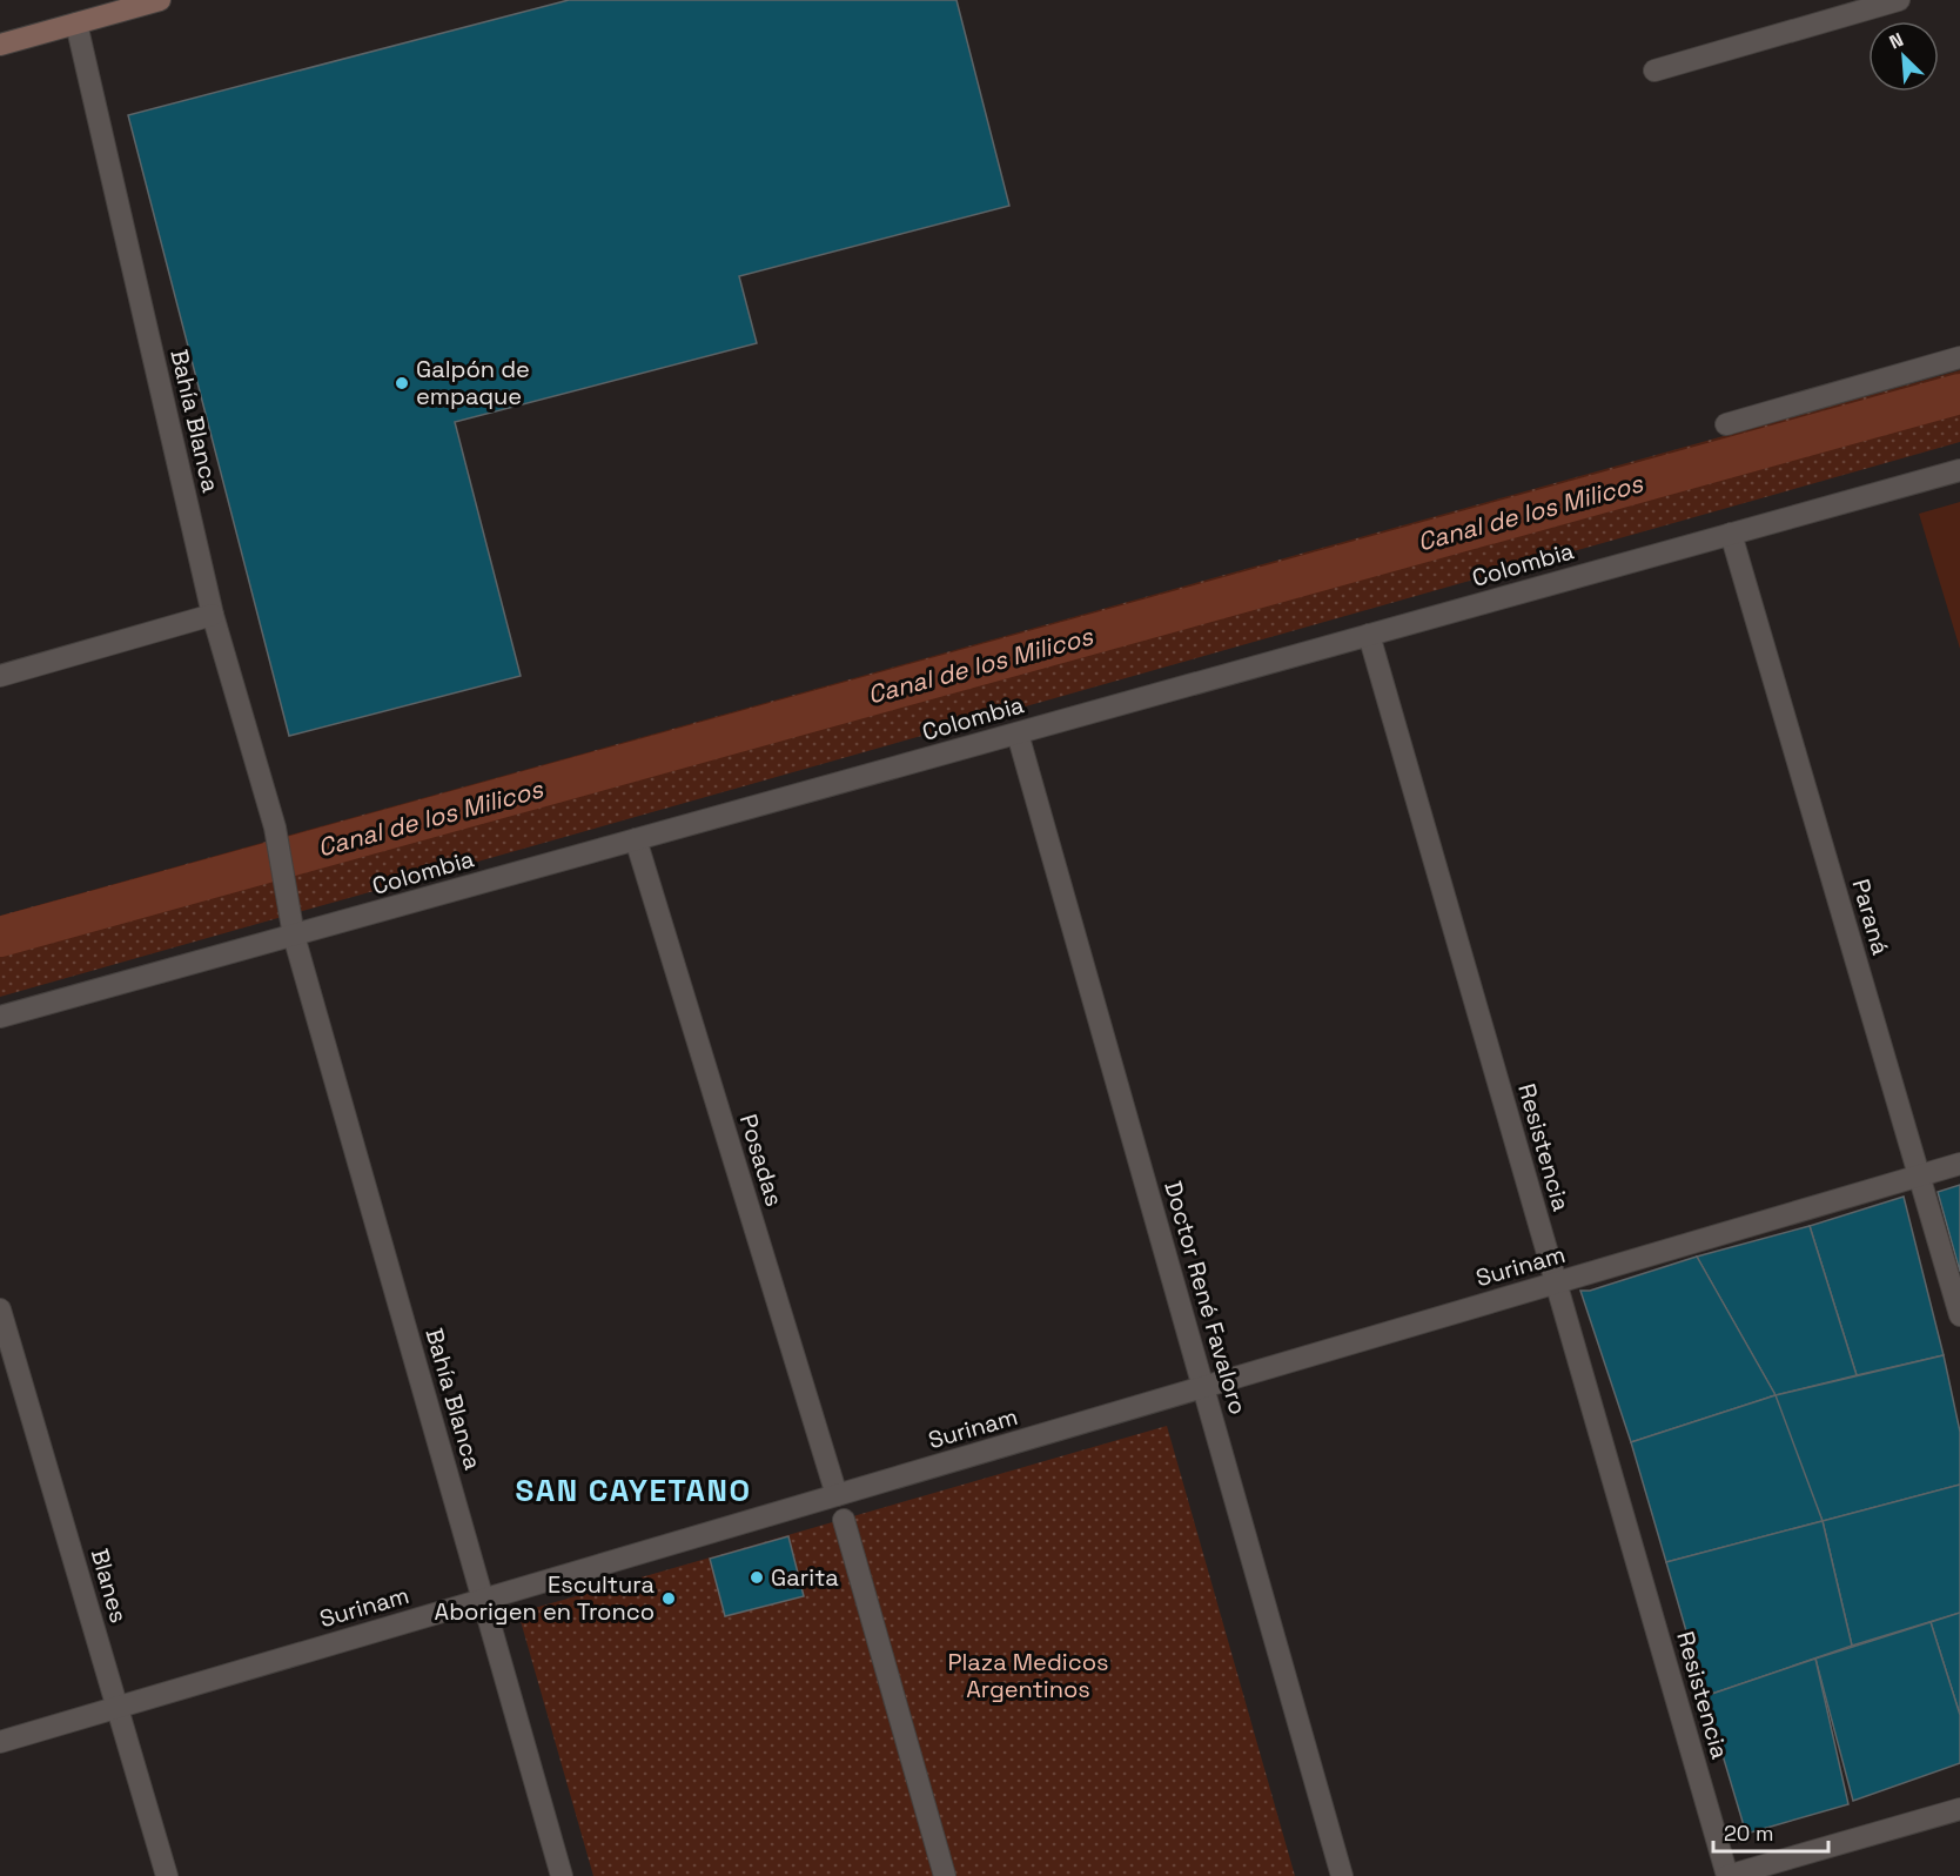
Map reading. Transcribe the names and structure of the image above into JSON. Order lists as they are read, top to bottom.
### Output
{
  "streets": {
    "street": [
      "Bahía Blanca",
      "Colombia",
      "Paraná",
      "Resistencia",
      "Posadas",
      "Surinam",
      "Doctor René Favaloro",
      "Blanes"
    ]
  },
  "crossings": [
    ["Bahía Blanca", "Colombia"],
    ["Bahía Blanca", "Surinam"],
    ["Colombia", "Paraná"],
    ["Colombia", "Resistencia"],
    ["Colombia", "Posadas"],
    ["Colombia", "Doctor René Favaloro"],
    ["Paraná", "Surinam"],
    ["Resistencia", "Surinam"],
    ["Posadas", "Surinam"],
    ["Surinam", "Doctor René Favaloro"],
    ["Surinam", "Blanes"]
  ],
  "districts": ["SAN CAYETANO"],
  "water": ["Canal de los Milicos"],
  "parks": ["Plaza Medicos Argentinos"],
  "places": ["Galpón de empaque", "Garita", "Escultura Aborigen en Tronco"],
  "scale_bar": "20 m",
  "north": "top left"
}
